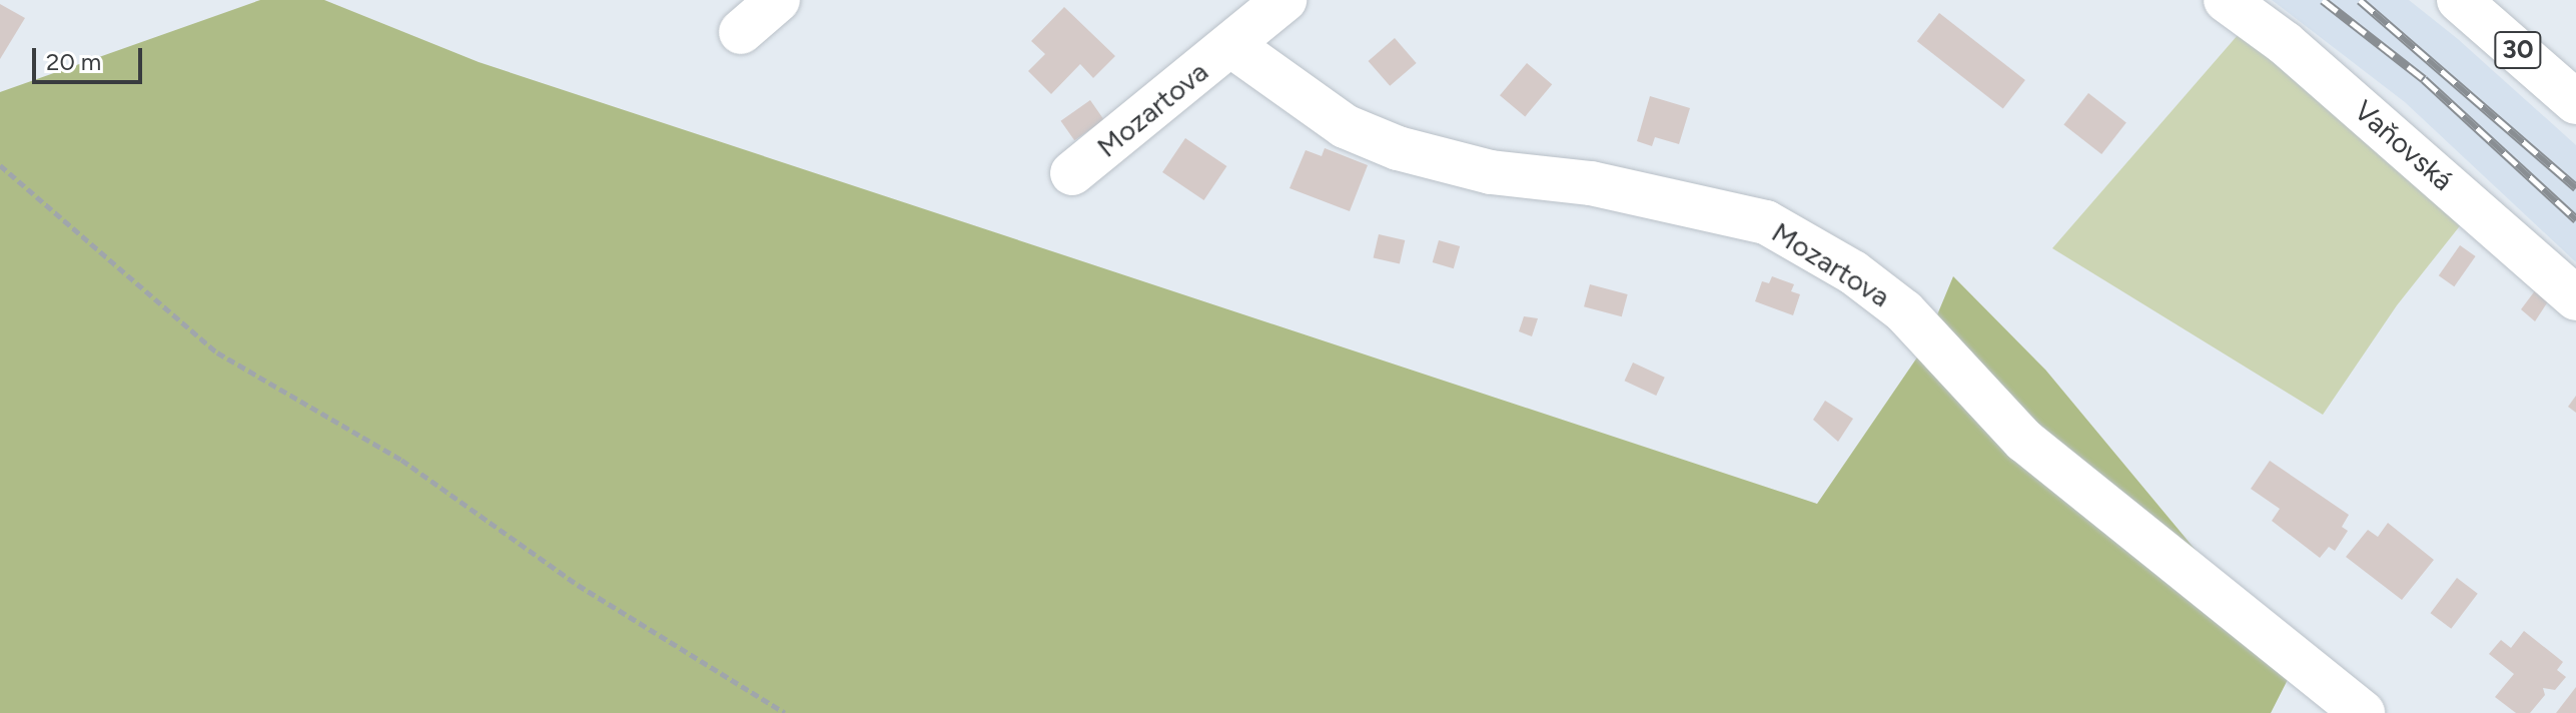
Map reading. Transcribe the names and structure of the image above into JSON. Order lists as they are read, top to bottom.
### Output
{
  "streets": {
    "street": ["30", "Mozartova", "Vaňovská"]
  },
  "scale_bar": "20 m"
}
